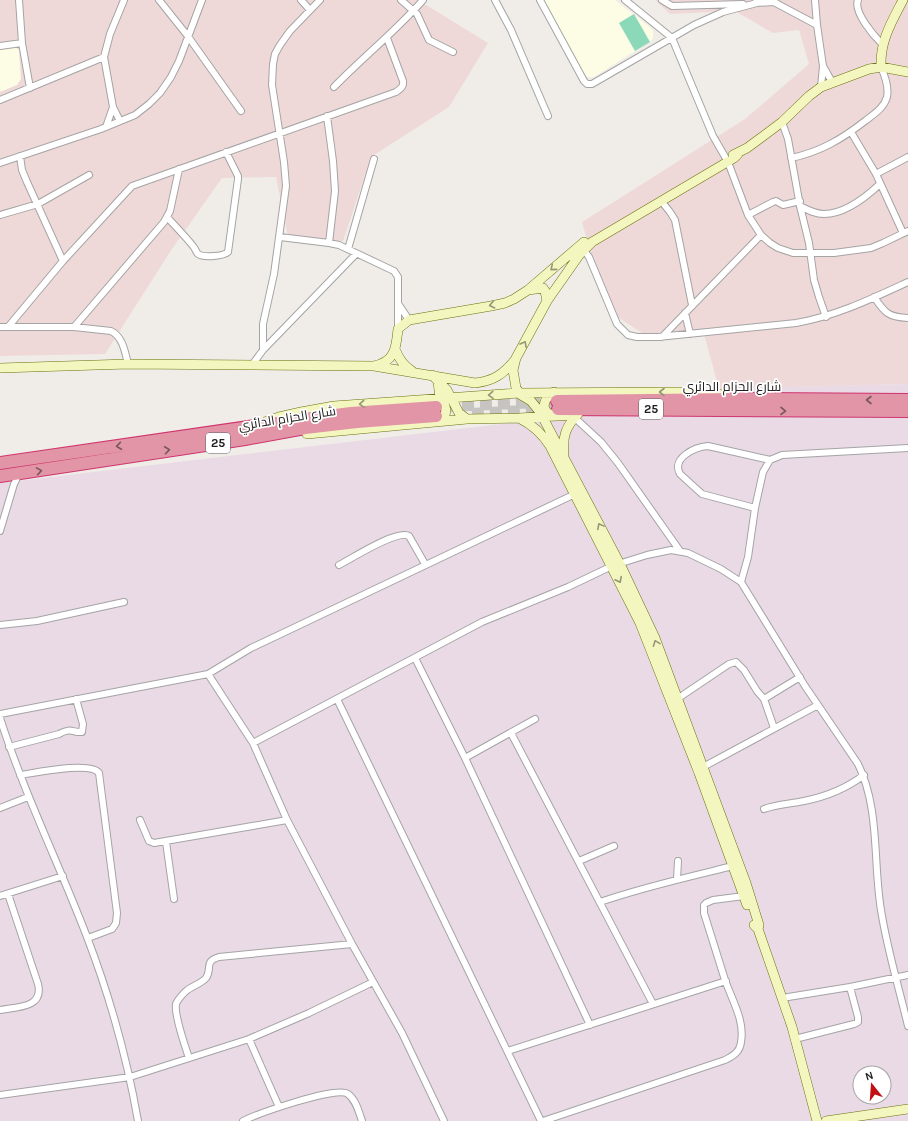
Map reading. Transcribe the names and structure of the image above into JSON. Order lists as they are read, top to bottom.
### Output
{
  "streets": {
    "highway": ["شارع الحزام الدائري", "25"]
  },
  "north": "top"
}
